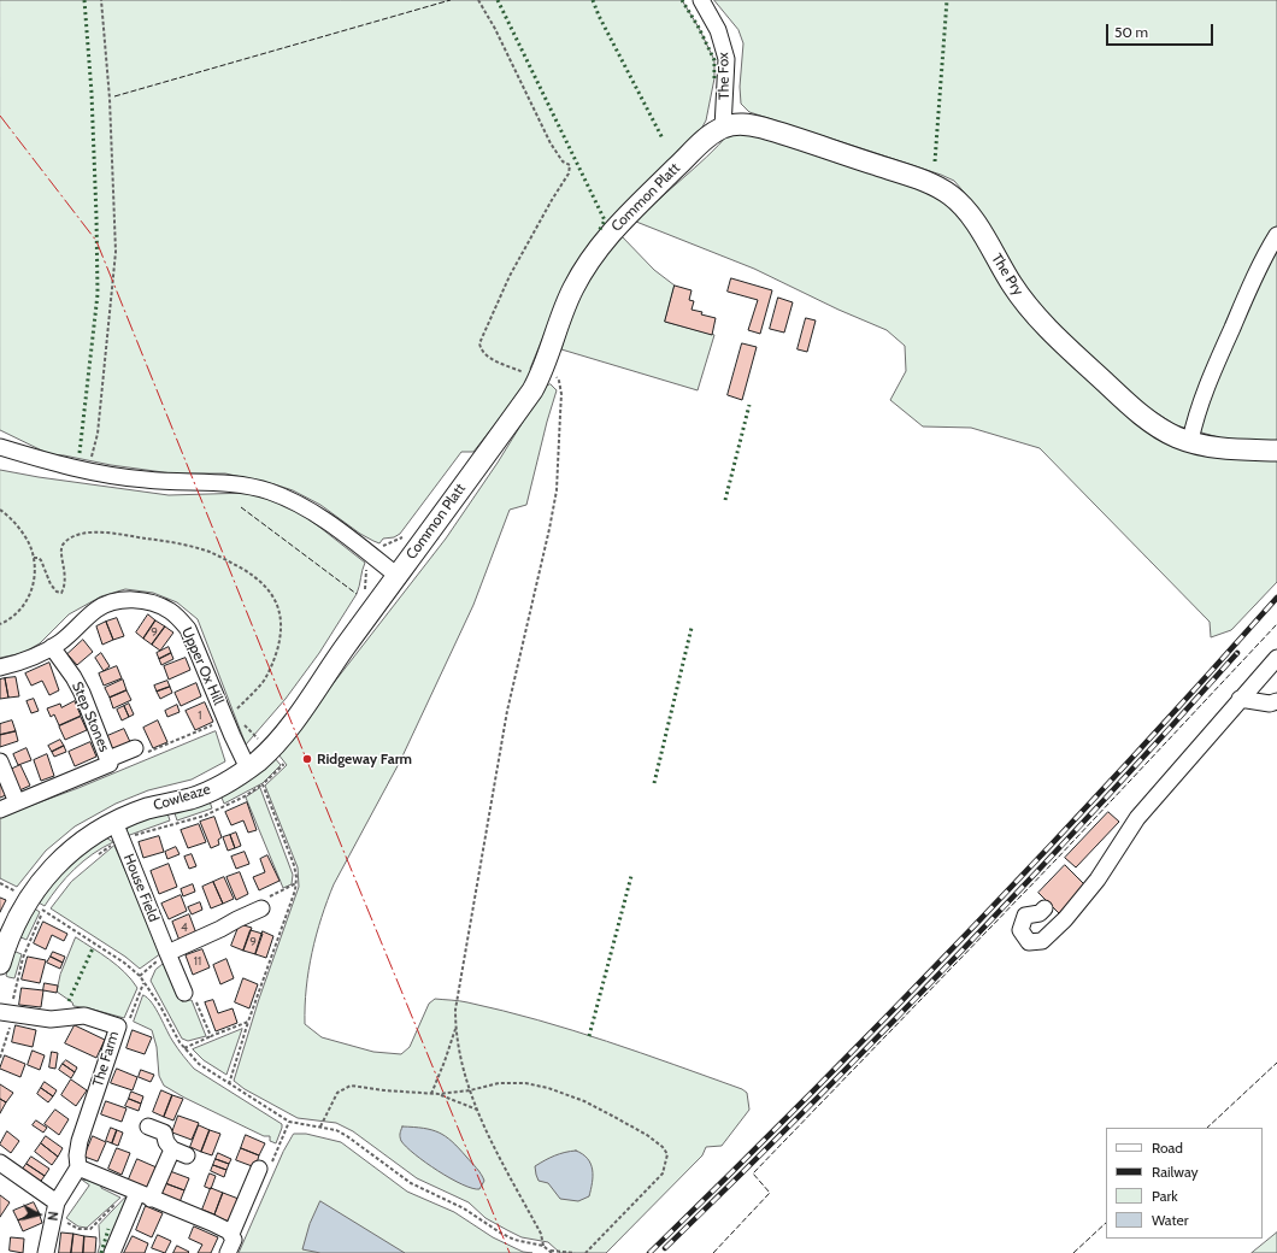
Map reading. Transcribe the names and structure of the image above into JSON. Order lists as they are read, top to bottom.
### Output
{
  "streets": {
    "main road": ["Common Platt", "The Pry", "Cowleaze"],
    "street": [
      "The Fox",
      "Upper Ox Hill",
      "Step Stones",
      "House Field",
      "The Farm"
    ]
  },
  "crossings": [
    ["The Fox", "Common Platt"],
    ["The Fox", "The Pry"],
    ["Common Platt", "The Pry"],
    ["Common Platt", "Cowleaze"],
    ["Upper Ox Hill", "Step Stones"],
    ["Upper Ox Hill", "Cowleaze"],
    ["Cowleaze", "House Field"]
  ],
  "places": ["Ridgeway Farm"],
  "house_numbers": [
    "9",
    "1",
    "4",
    "9",
    "11"
  ],
  "legend": [
    "Road",
    "Railway",
    "Park",
    "Water"
  ],
  "scale_bar": "50 m",
  "north": "right"
}
